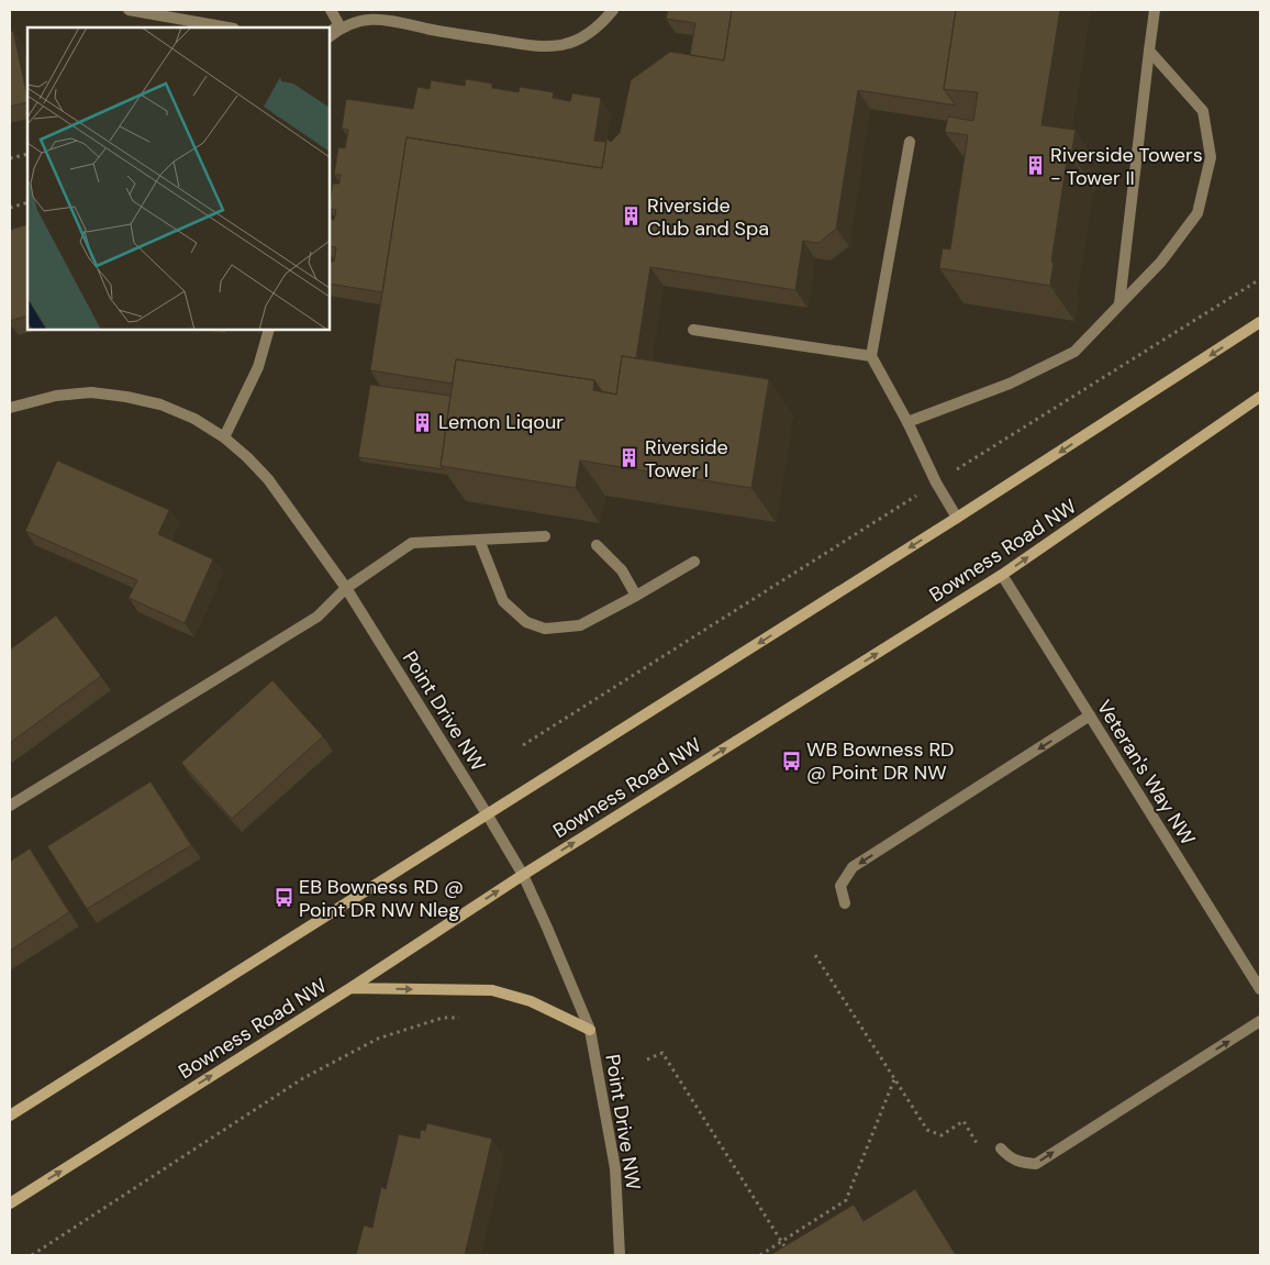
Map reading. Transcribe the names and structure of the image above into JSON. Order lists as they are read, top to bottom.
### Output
{
  "streets": {
    "main road": ["Bowness Road NW"],
    "street": ["Point Drive NW", "Veteran's Way NW"]
  },
  "crossings": [
    ["Bowness Road NW", "Point Drive NW"],
    ["Bowness Road NW", "Veteran's Way NW"]
  ],
  "places": {
    "building": [
      "Riverside Towers - Tower II",
      "Riverside Club and Spa",
      "Lemon Liqour",
      "Riverside Tower I"
    ],
    "bus stop": ["WB Bowness RD @ Point DR NW", "EB Bowness RD @ Point DR NW Nleg"]
  }
}
